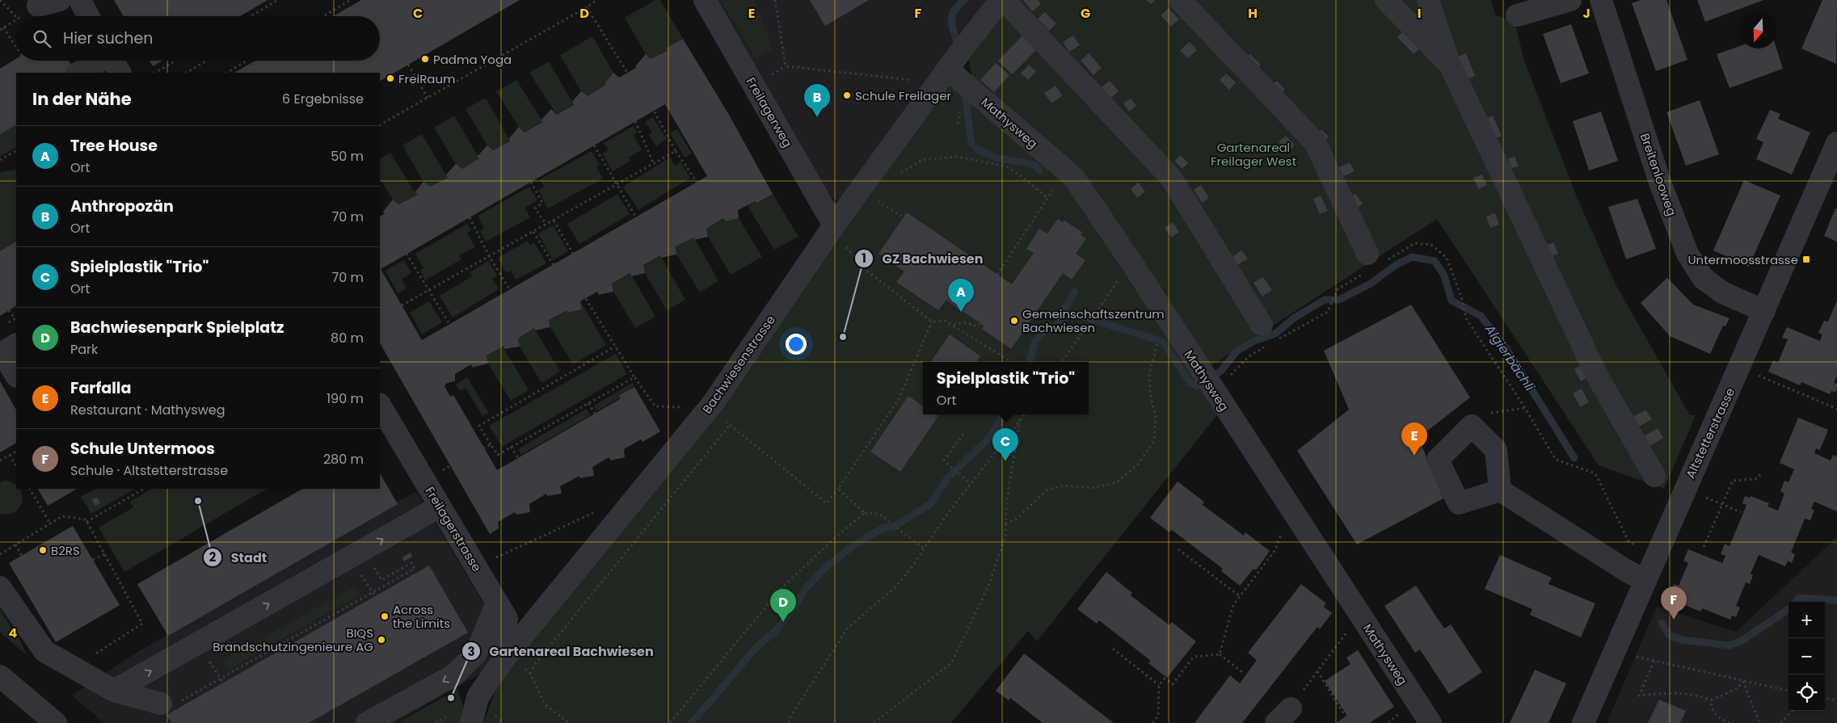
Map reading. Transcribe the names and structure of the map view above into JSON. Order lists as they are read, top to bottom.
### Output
{
  "streets": {
    "street": [
      "Freilagerweg",
      "Mathysweg",
      "Breitenlooweg",
      "Bachwiesenstrasse",
      "Altstetterstrasse",
      "Freilagerstrasse"
    ]
  },
  "crossings": [
    ["Freilagerweg", "Bachwiesenstrasse"],
    ["Mathysweg", "Bachwiesenstrasse"],
    ["Breitenlooweg", "Altstetterstrasse"],
    ["Bachwiesenstrasse", "Freilagerstrasse"]
  ],
  "water": ["Algierbächli"],
  "parks": ["Gartenareal Freilager West"],
  "places": {
    "other": [
      "Padma Yoga",
      "FreiRaum",
      "Schule Freilager",
      "Gemeinschaftszentrum Bachwiesen",
      "GZ Bachwiesen",
      "Stadt",
      "B2RS",
      "Across the Limits",
      "BIQS Brandschutzingenieure AG",
      "Gartenareal Bachwiesen"
    ],
    "transit": ["Untermoosstrasse"]
  },
  "north": "bottom",
  "page": {
    "search": "Hier suchen",
    "heading": ["In der Nähe", "6 Ergebnisse"],
    "pins": [
      "B",
      "A",
      "E",
      "C",
      "F",
      "D"
    ],
    "list": [
      {
        "mark": "A",
        "name": "Tree House",
        "note": "Ort",
        "value": "50 m"
      },
      {
        "mark": "B",
        "name": "Anthropozän",
        "note": "Ort",
        "value": "70 m"
      },
      {
        "mark": "C",
        "name": "Spielplastik \"Trio\"",
        "note": "Ort",
        "value": "70 m"
      },
      {
        "mark": "D",
        "name": "Bachwiesenpark Spielplatz",
        "note": "Park",
        "value": "80 m"
      },
      {
        "mark": "E",
        "name": "Farfalla",
        "note": "Restaurant · Mathysweg",
        "value": "190 m"
      },
      {
        "mark": "F",
        "name": "Schule Untermoos",
        "note": "Schule · Altstetterstrasse",
        "value": "280 m"
      }
    ],
    "popup": ["Spielplastik \"Trio\"", "Ort"],
    "map_buttons": ["+", "−"]
  },
  "grid": {
    "columns": [
      "C",
      "D",
      "E",
      "F",
      "G",
      "H",
      "I",
      "J"
    ],
    "rows": ["4"]
  }
}
